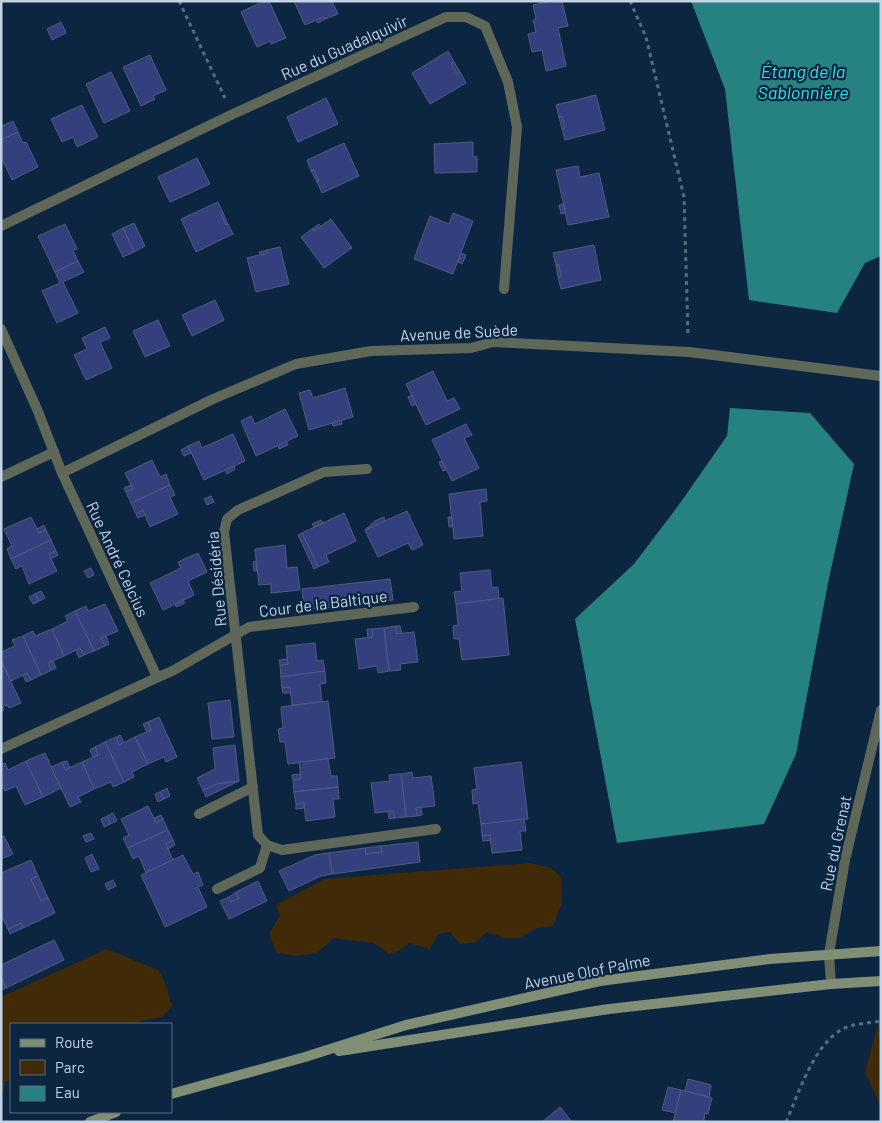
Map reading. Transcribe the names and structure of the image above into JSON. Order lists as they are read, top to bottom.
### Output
{
  "streets": {
    "main road": ["Avenue Olof Palme"],
    "street": [
      "Rue du Guadalquivir",
      "Avenue de Suède",
      "Rue André Celcius",
      "Rue Désidéria",
      "Cour de la Baltique",
      "Rue du Grenat"
    ]
  },
  "crossings": [
    ["Avenue de Suède", "Rue André Celcius"],
    ["Rue André Celcius", "Cour de la Baltique"],
    ["Rue Désidéria", "Cour de la Baltique"],
    ["Rue du Grenat", "Avenue Olof Palme"]
  ],
  "water": ["Étang de la Sablonnière"],
  "legend": ["Route", "Parc", "Eau"]
}
